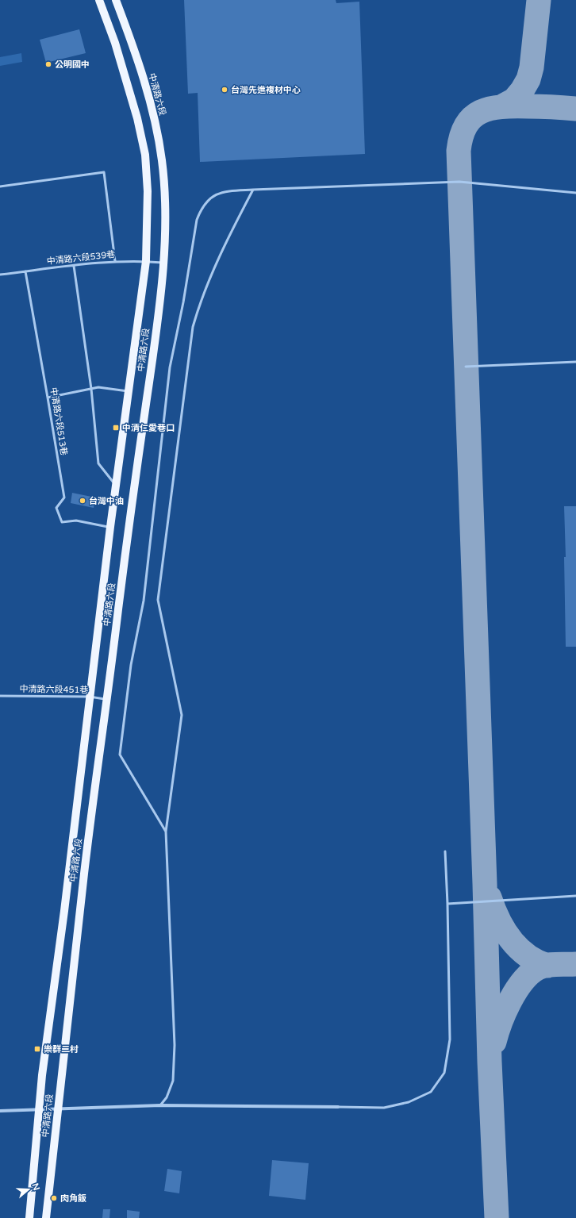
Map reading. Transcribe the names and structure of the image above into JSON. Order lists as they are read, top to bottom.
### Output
{
  "streets": {
    "main road": ["中清路六段"],
    "lane": ["中清路六段539巷", "中清路六段513巷", "中清路六段451巷"]
  },
  "crossings": [
    ["中清路六段", "中清路六段539巷"],
    ["中清路六段", "中清路六段513巷"],
    ["中清路六段", "中清路六段451巷"],
    ["中清路六段539巷", "中清路六段513巷"]
  ],
  "places": {
    "other": [
      "公明國中",
      "台灣先進複材中心",
      "台灣中油",
      "肉角飯"
    ],
    "transit": ["中清仁愛巷口", "樂群二村"]
  },
  "north": "right"
}
